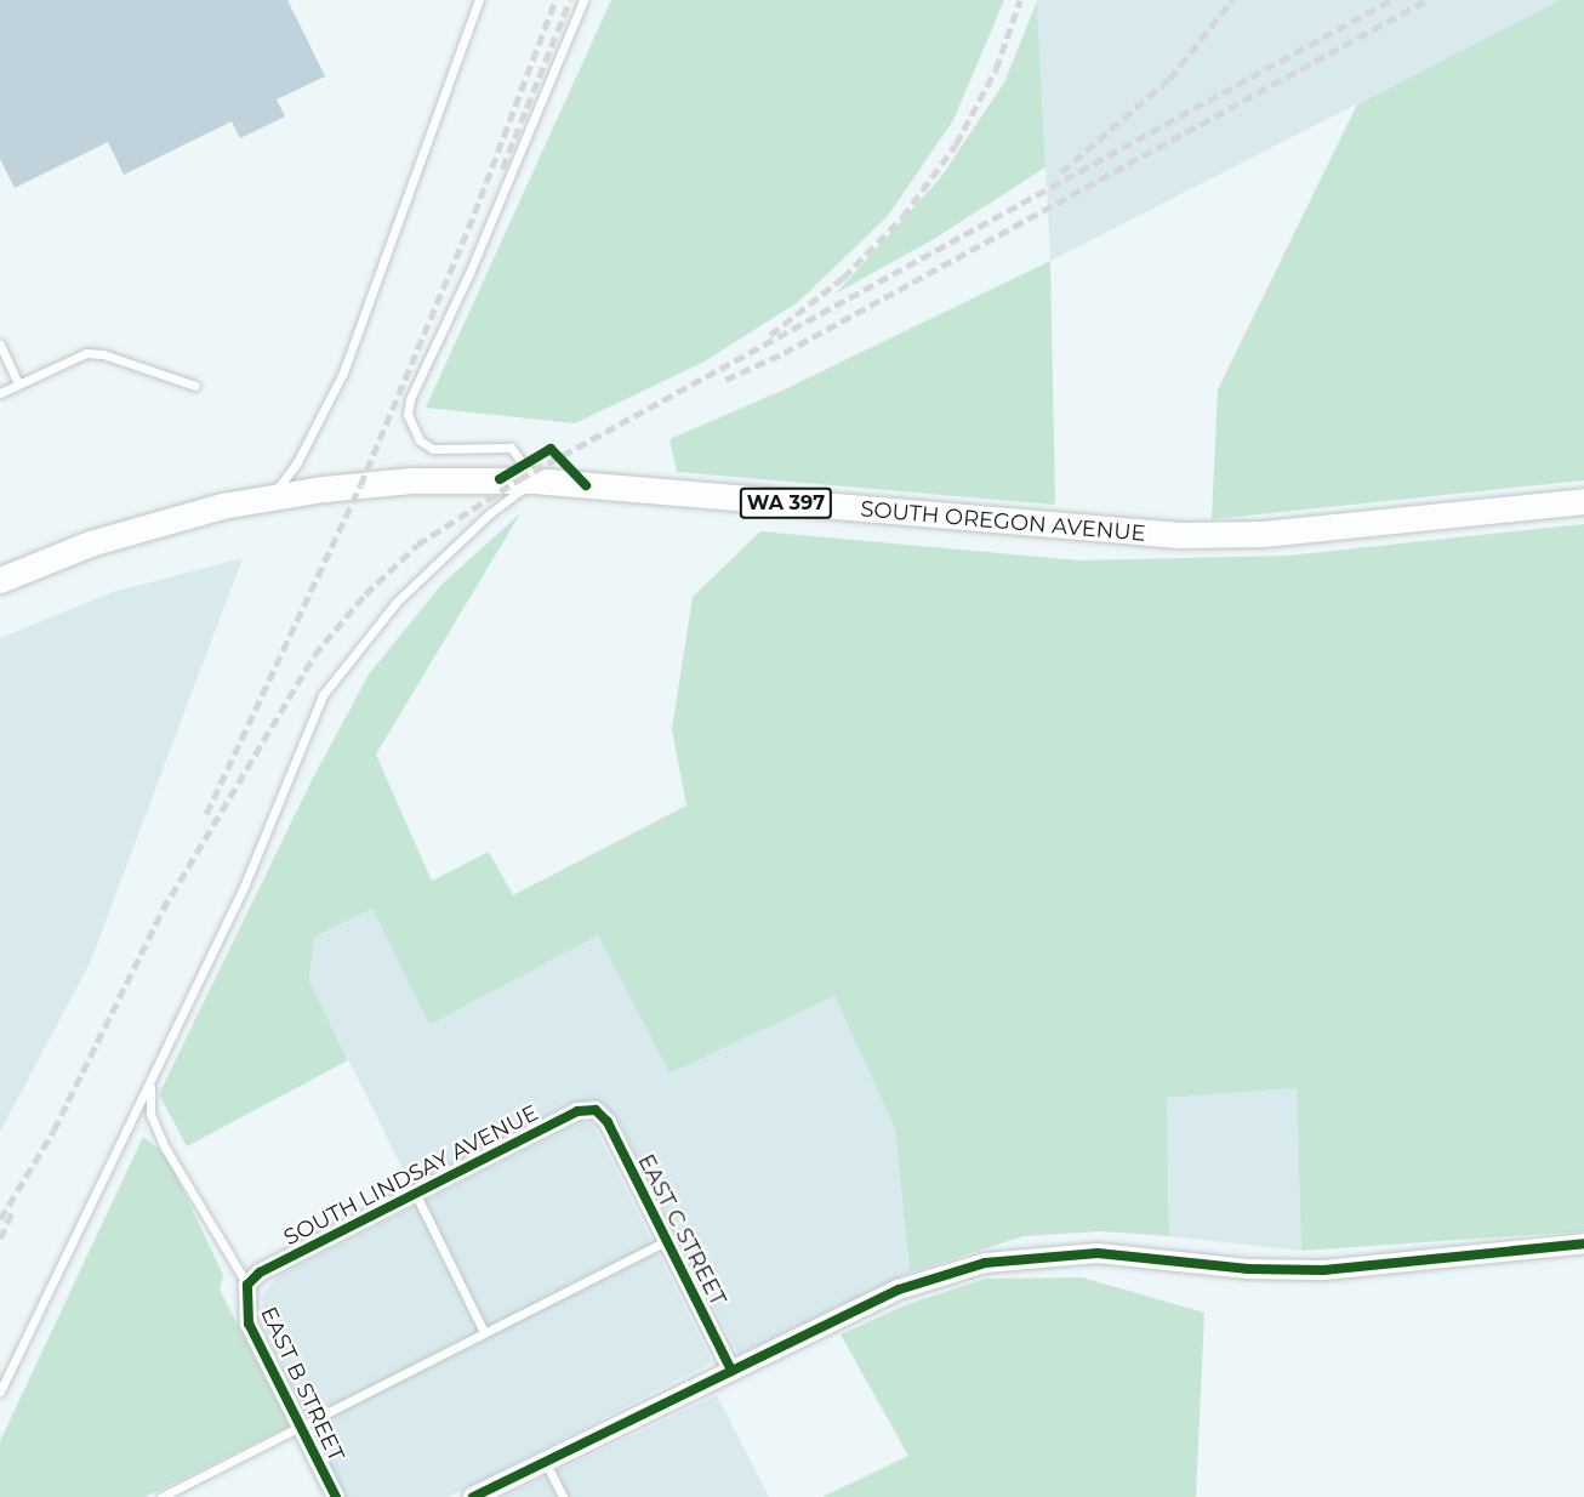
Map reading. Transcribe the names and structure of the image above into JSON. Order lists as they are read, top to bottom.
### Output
{
  "streets": {
    "main road": ["WA 397", "SOUTH OREGON AVENUE"],
    "street": ["SOUTH LINDSAY AVENUE", "EAST C STREET", "EAST B STREET"]
  },
  "crossings": [
    ["SOUTH LINDSAY AVENUE", "EAST C STREET"],
    ["SOUTH LINDSAY AVENUE", "EAST B STREET"]
  ]
}
